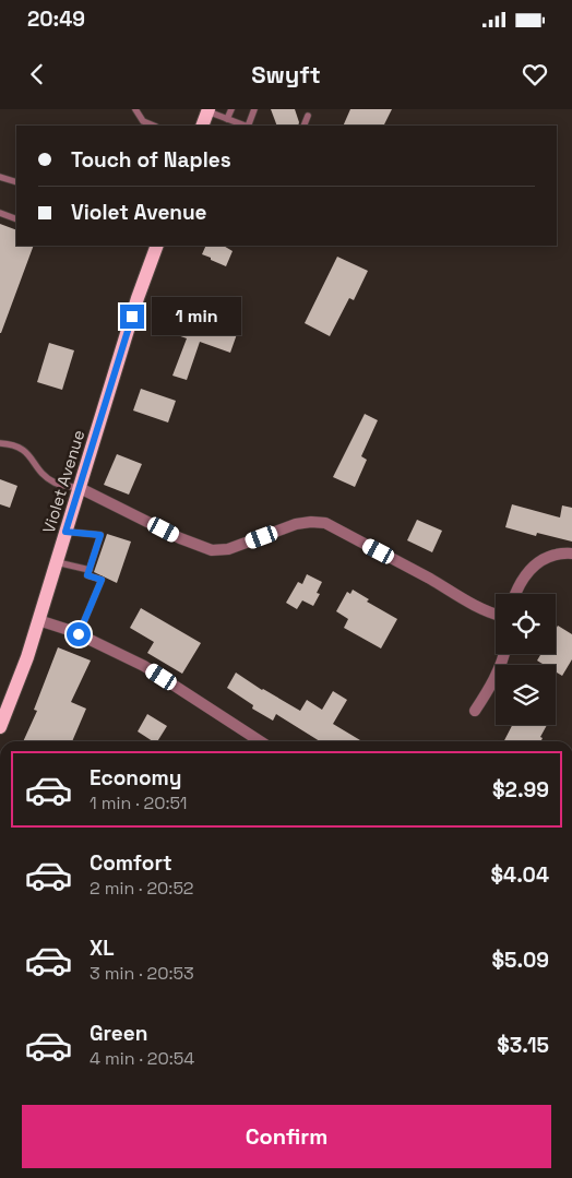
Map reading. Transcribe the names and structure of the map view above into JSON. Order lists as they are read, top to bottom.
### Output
{
  "streets": {
    "main road": ["Violet Avenue"]
  },
  "page": {
    "status": "20:49",
    "header": "Swyft",
    "banner": ["Touch of Naples", "Violet Avenue"],
    "bubble": "1 min",
    "list": [
      {
        "name": "Economy",
        "note": "1 min · 20:51",
        "value": "$2.99"
      },
      {
        "name": "Comfort",
        "note": "2 min · 20:52",
        "value": "$4.04"
      },
      {
        "name": "XL",
        "note": "3 min · 20:53",
        "value": "$5.09"
      },
      {
        "name": "Green",
        "note": "4 min · 20:54",
        "value": "$3.15"
      }
    ],
    "buttons": "Confirm"
  }
}
